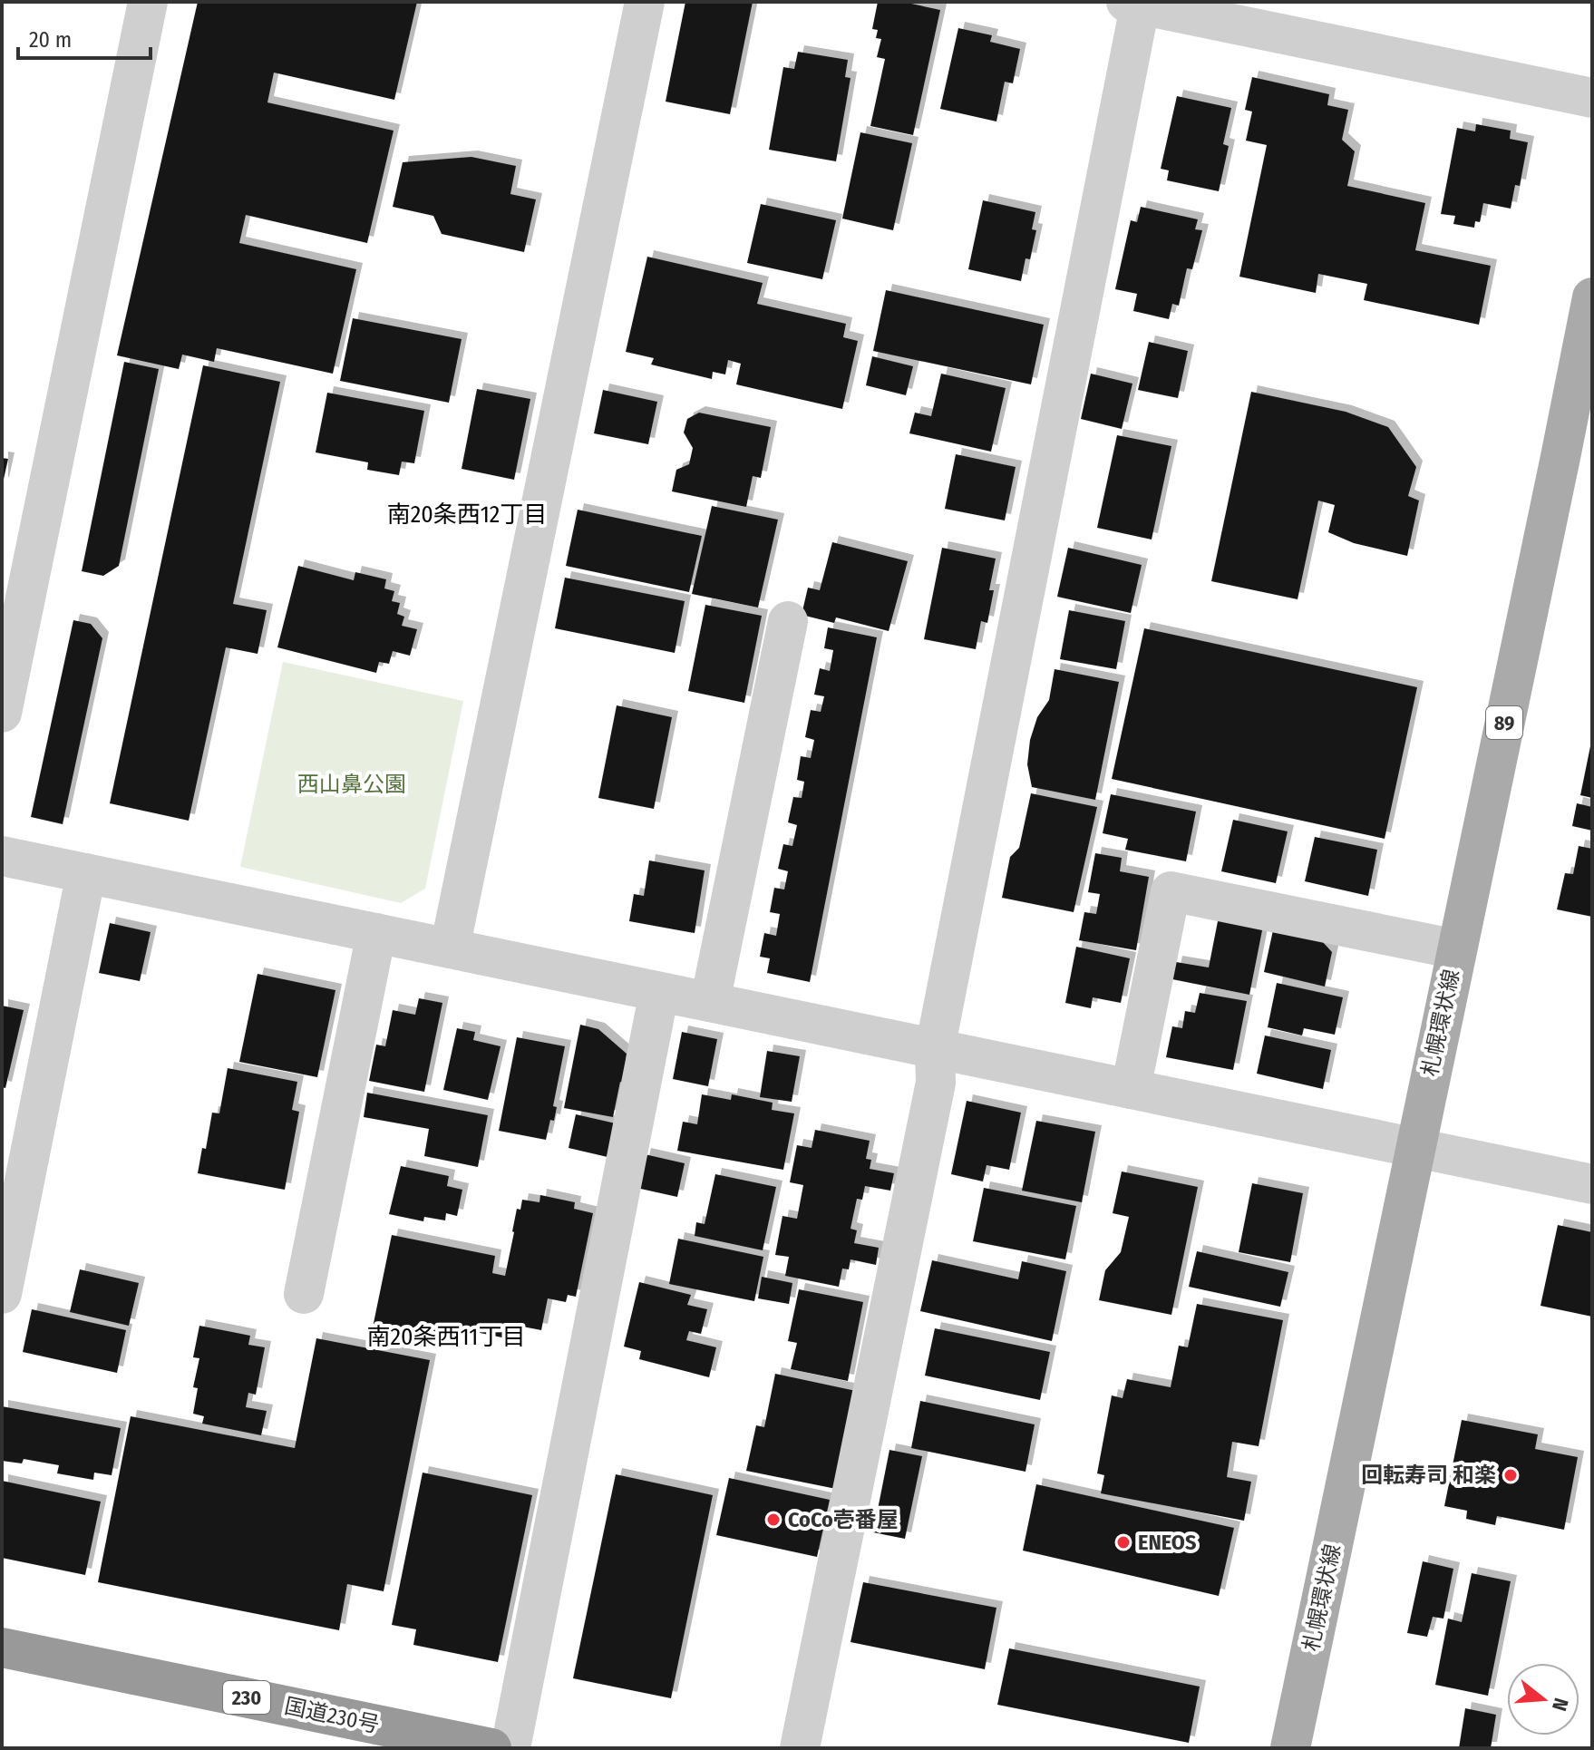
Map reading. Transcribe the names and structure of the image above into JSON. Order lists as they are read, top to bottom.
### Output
{
  "streets": {
    "highway": ["230", "国道230号"],
    "main road": ["89", "札幌環状線"]
  },
  "districts": ["南20条西12丁目", "南20条西11丁目"],
  "parks": ["西山鼻公園"],
  "places": ["回転寿司 和楽", "CoCo壱番屋", "ENEOS"],
  "scale_bar": "20 m",
  "north": "right"
}
